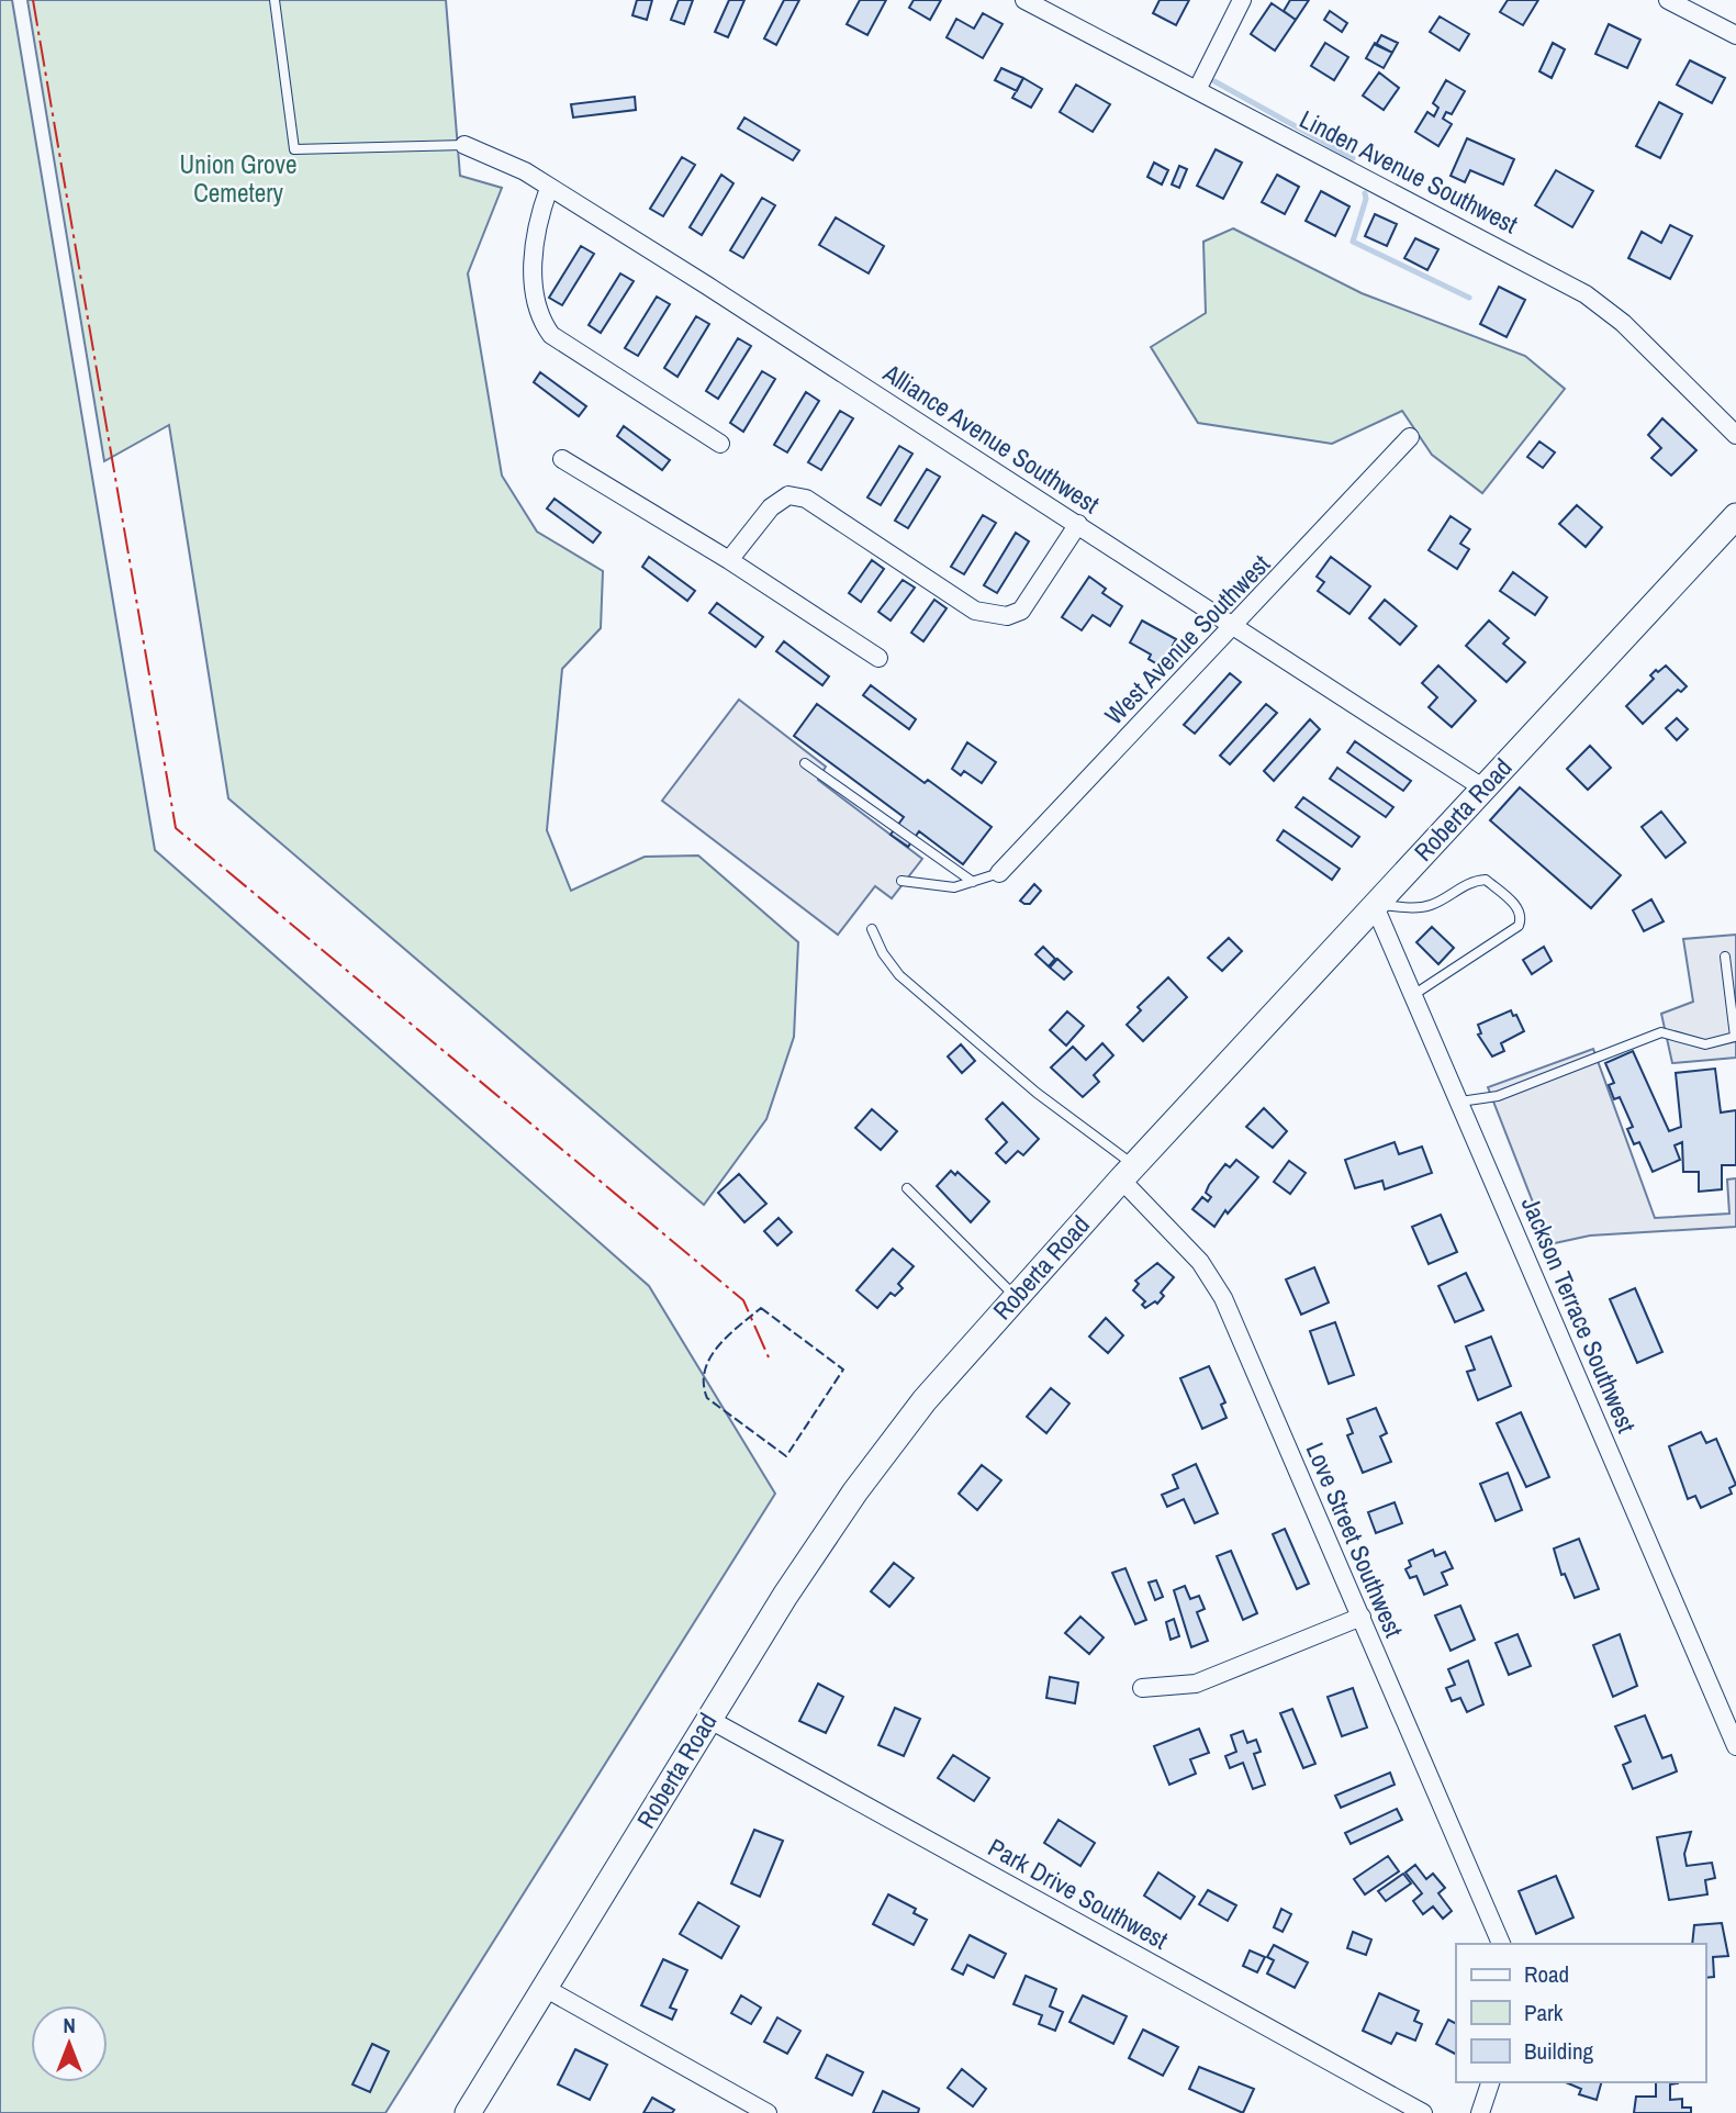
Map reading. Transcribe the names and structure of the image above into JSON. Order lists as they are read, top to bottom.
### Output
{
  "streets": {
    "street": [
      "Linden Avenue Southwest",
      "Alliance Avenue Southwest",
      "West Avenue Southwest",
      "Roberta Road",
      "Jackson Terrace Southwest",
      "Love Street Southwest",
      "Park Drive Southwest"
    ]
  },
  "crossings": [
    ["Alliance Avenue Southwest", "West Avenue Southwest"],
    ["Alliance Avenue Southwest", "Roberta Road"],
    ["Roberta Road", "Jackson Terrace Southwest"],
    ["Roberta Road", "Love Street Southwest"],
    ["Roberta Road", "Park Drive Southwest"]
  ],
  "parks": ["Union Grove Cemetery"],
  "legend": ["Road", "Park", "Building"],
  "north": "top"
}
